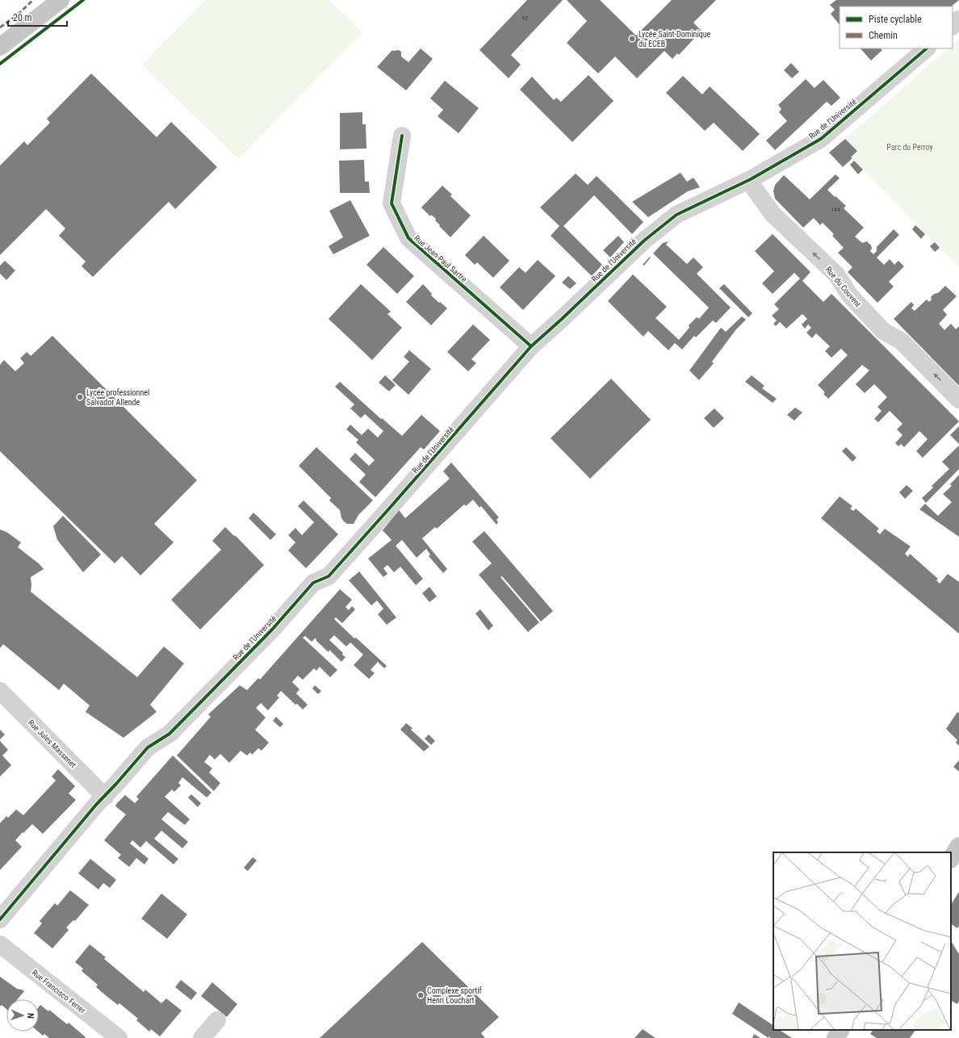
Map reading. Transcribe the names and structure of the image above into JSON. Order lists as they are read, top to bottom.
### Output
{
  "streets": {
    "street": [
      "Rue de l'Université",
      "Rue Jean-Paul Sartre",
      "Rue du Couvent",
      "Rue Jules Massenet",
      "Rue Francisco Ferrer"
    ]
  },
  "crossings": [
    ["Rue de l'Université", "Rue Jean-Paul Sartre"],
    ["Rue de l'Université", "Rue du Couvent"],
    ["Rue de l'Université", "Rue Jules Massenet"]
  ],
  "one_way": ["Rue du Couvent"],
  "parks": ["Parc du Perroy"],
  "places": ["Lycée Saint-Dominique du ECEB", "Lycée professionnel Salvador Allende", "Complexe sportif Henri Louchart"],
  "house_numbers": ["92", "144"],
  "legend": ["Piste cyclable", "Chemin"],
  "scale_bar": "20 m",
  "north": "right"
}
